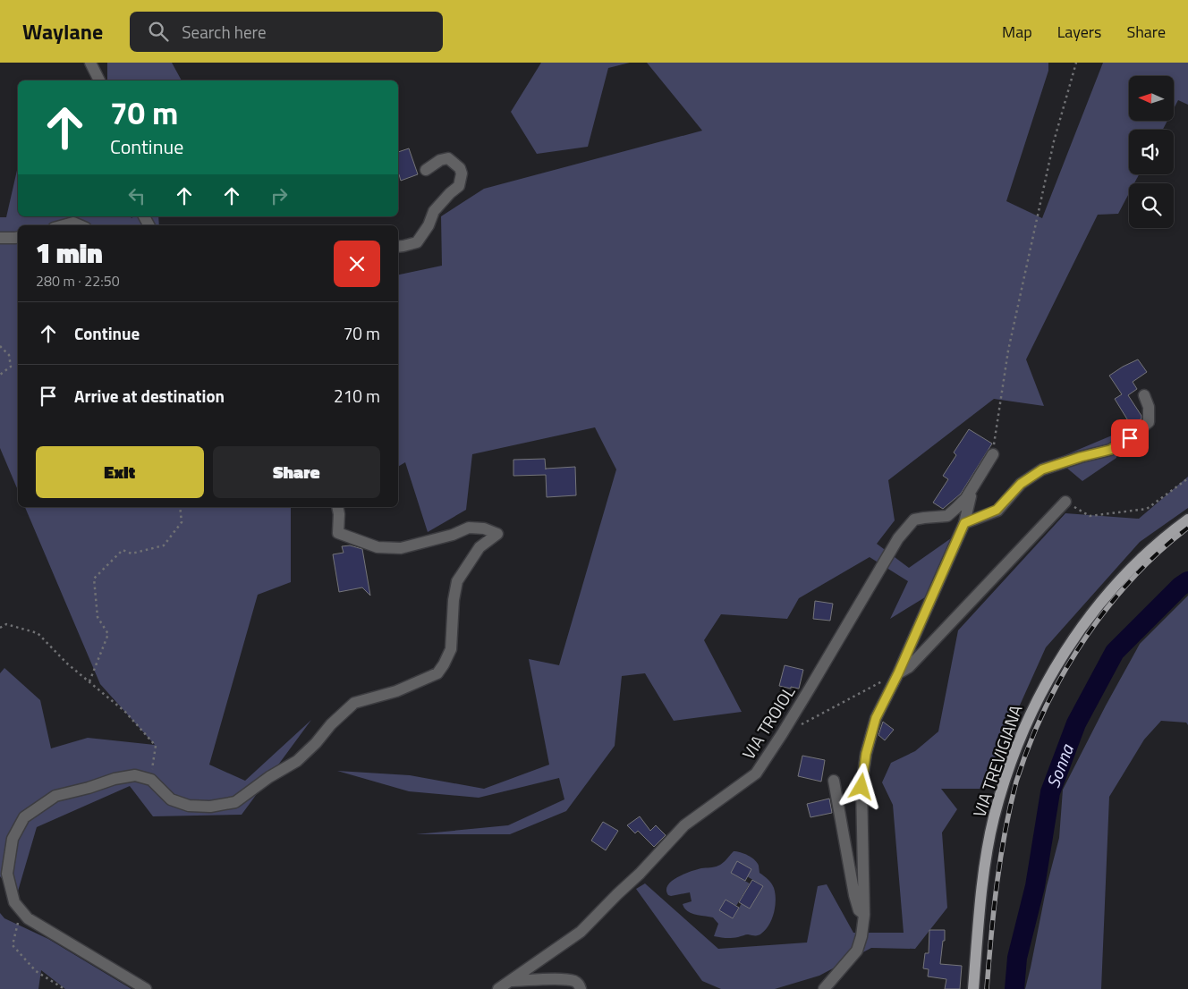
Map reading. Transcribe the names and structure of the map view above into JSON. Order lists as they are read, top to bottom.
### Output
{
  "streets": {
    "main road": ["VIA TREVIGIANA"],
    "street": ["VIA TROIOL"]
  },
  "water": ["Sonna"],
  "north": "left",
  "page": {
    "header": "Waylane",
    "search": "Search here",
    "nav": ["Map", "Layers", "Share"],
    "turn": ["70 m", "Continue"],
    "heading": ["1 min", "280 m · 22:50"],
    "list": [
      {
        "name": "Continue",
        "value": "70 m"
      },
      {
        "name": "Arrive at destination",
        "value": "210 m"
      }
    ],
    "buttons": ["Exit", "Share"]
  }
}
